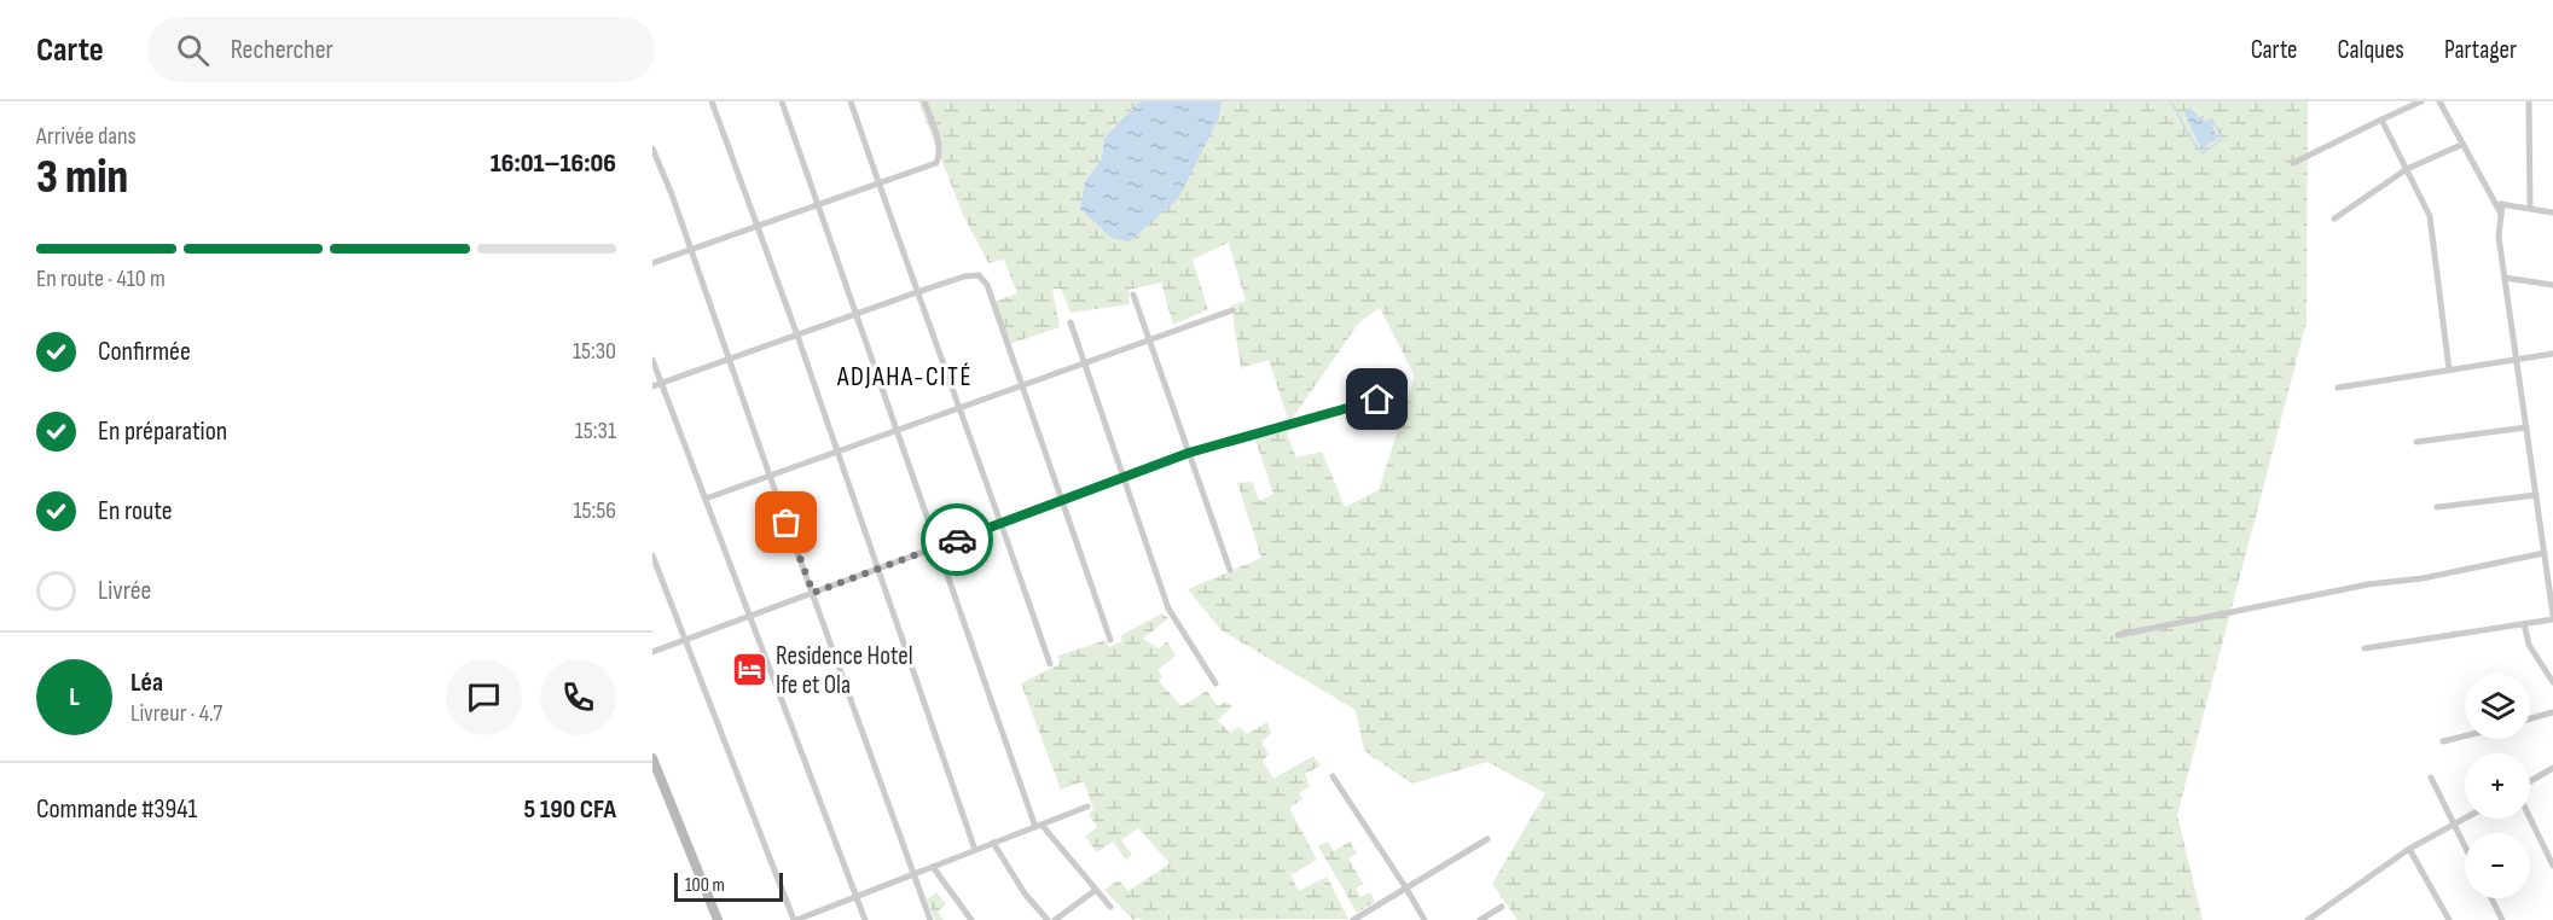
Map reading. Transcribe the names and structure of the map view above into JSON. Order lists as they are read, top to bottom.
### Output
{
  "districts": ["ADJAHA-CITÉ"],
  "places": {
    "hotel": ["Residence Hotel Ife et Ola"]
  },
  "scale_bar": "100 m",
  "page": {
    "header": "Carte",
    "search": "Rechercher",
    "nav": ["Carte", "Calques", "Partager"],
    "heading": ["3 min", "Arrivée dans", "16:01–16:06"],
    "panel": [
      "Léa",
      "Livreur · 4.7",
      "Commande #3941",
      "5 190 CFA"
    ],
    "bar": "En route · 410 m",
    "list": [
      ["Confirmée", "15:30"],
      ["En préparation", "15:31"],
      ["En route", "15:56"],
      "Livrée"
    ],
    "round": "L",
    "map_buttons": ["+", "−"],
    "scale": "100 m"
  }
}
